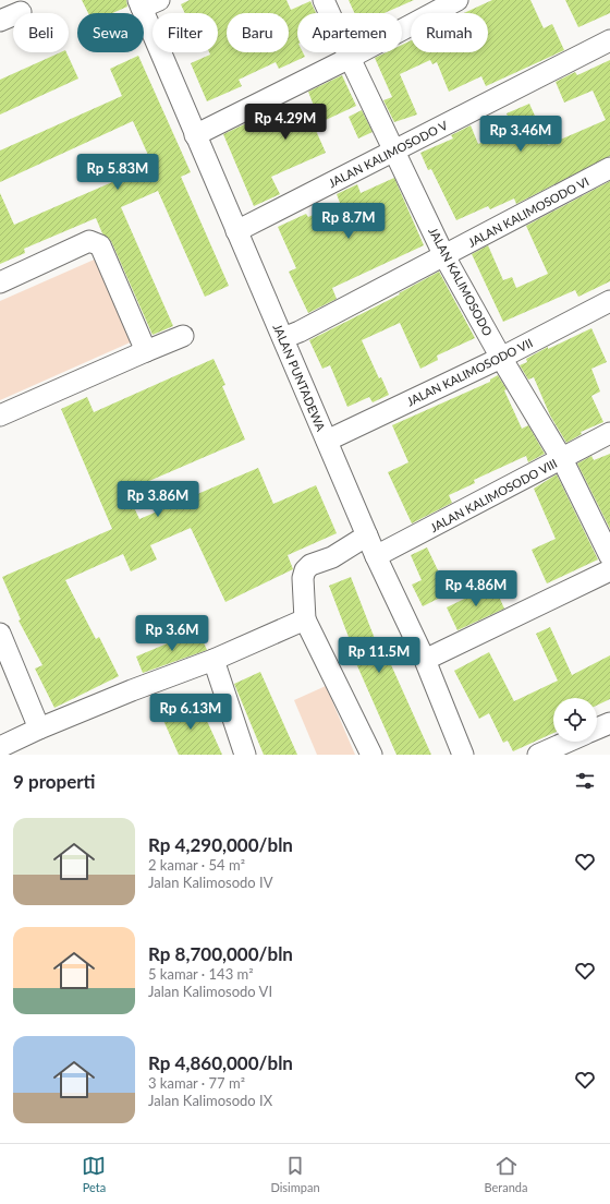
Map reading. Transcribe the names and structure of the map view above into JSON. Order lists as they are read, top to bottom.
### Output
{
  "streets": {
    "street": [
      "JALAN KALIMOSODO V",
      "JALAN KALIMOSODO VI",
      "JALAN KALIMOSODO",
      "JALAN KALIMOSODO VII",
      "JALAN PUNTADEWA",
      "JALAN KALIMOSODO VIII"
    ]
  },
  "crossings": [
    ["JALAN KALIMOSODO V", "JALAN KALIMOSODO"],
    ["JALAN KALIMOSODO V", "JALAN PUNTADEWA"],
    ["JALAN KALIMOSODO VI", "JALAN KALIMOSODO"],
    ["JALAN KALIMOSODO VI", "JALAN PUNTADEWA"],
    ["JALAN KALIMOSODO", "JALAN KALIMOSODO VII"],
    ["JALAN KALIMOSODO", "JALAN KALIMOSODO VIII"],
    ["JALAN KALIMOSODO VII", "JALAN PUNTADEWA"],
    ["JALAN PUNTADEWA", "JALAN KALIMOSODO VIII"]
  ],
  "page": {
    "chip": [
      "Beli",
      "Sewa",
      "Filter",
      "Baru",
      "Apartemen",
      "Rumah"
    ],
    "price": [
      "Rp 4.29M",
      "Rp 3.46M",
      "Rp 5.83M",
      "Rp 8.7M",
      "Rp 3.86M",
      "Rp 4.86M",
      "Rp 3.6M",
      "Rp 11.5M",
      "Rp 6.13M"
    ],
    "heading": "9 properti",
    "list": [
      {
        "name": "Rp 4,290,000/bln",
        "note": "2 kamar · 54 m² · Jalan Kalimosodo IV"
      },
      {
        "name": "Rp 8,700,000/bln",
        "note": "5 kamar · 143 m² · Jalan Kalimosodo VI"
      },
      {
        "name": "Rp 4,860,000/bln",
        "note": "3 kamar · 77 m² · Jalan Kalimosodo IX"
      }
    ],
    "tabs": ["Peta", "Disimpan", "Beranda"]
  }
}
